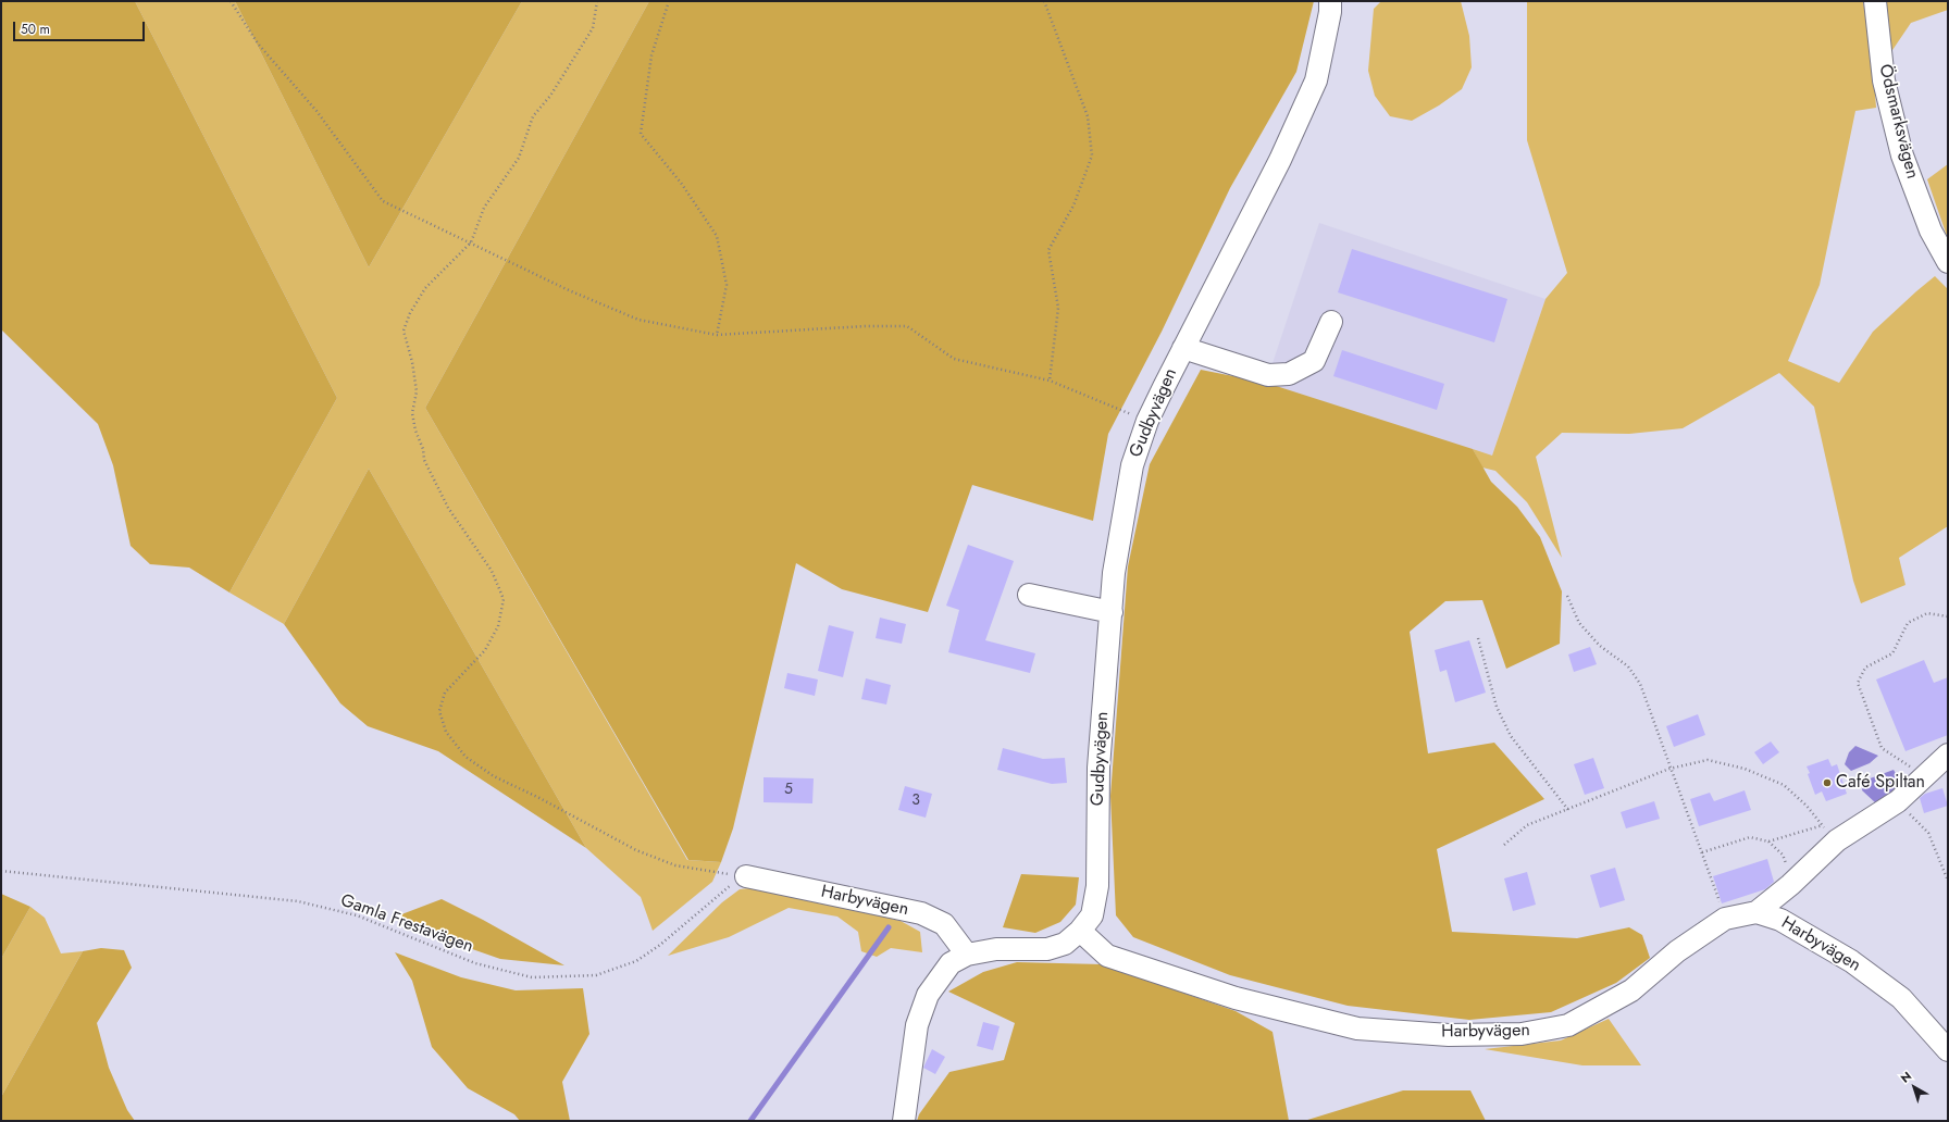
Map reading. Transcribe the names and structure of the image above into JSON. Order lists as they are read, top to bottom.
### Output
{
  "streets": {
    "street": ["Ödsmarksvägen", "Gudbyvägen", "Harbyvägen"],
    "path": ["Gamla Frestavägen"]
  },
  "crossings": [
    ["Gudbyvägen", "Harbyvägen"],
    ["Harbyvägen", "Gamla Frestavägen"]
  ],
  "places": ["Café Spiltan"],
  "house_numbers": ["5", "3"],
  "scale_bar": "50 m",
  "north": "top left"
}
